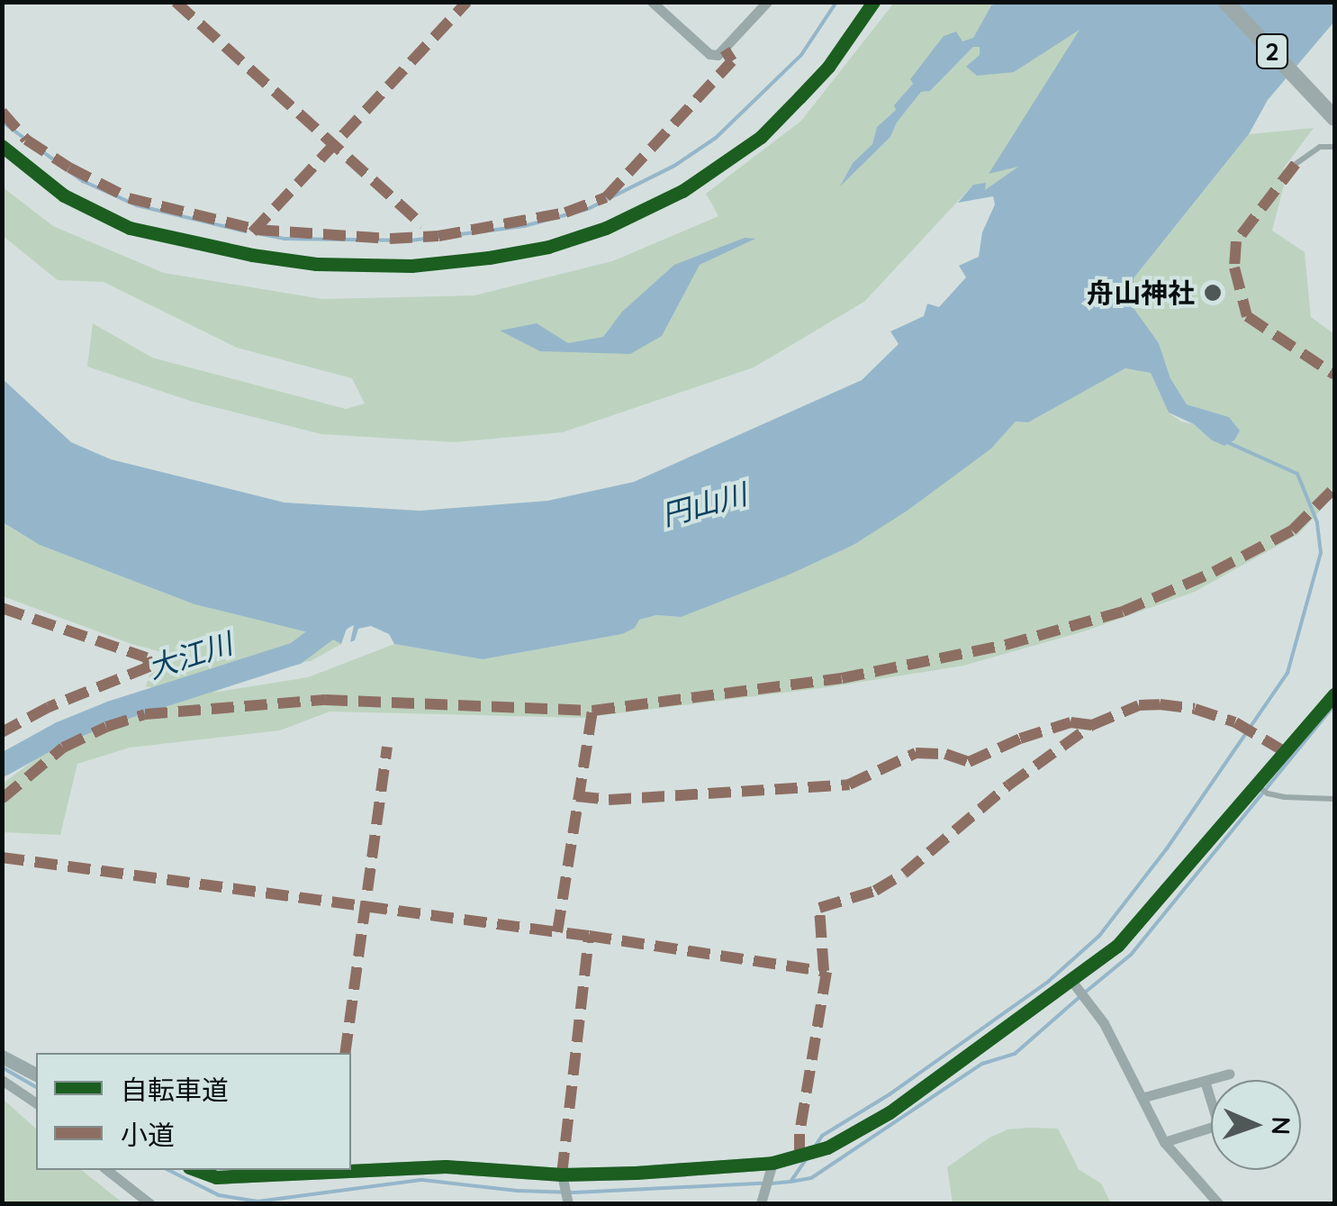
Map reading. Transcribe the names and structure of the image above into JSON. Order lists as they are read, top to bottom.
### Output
{
  "streets": {
    "main road": ["2"]
  },
  "water": ["円山川", "大江川"],
  "places": ["舟山神社"],
  "legend": ["自転車道", "小道"],
  "north": "right"
}
